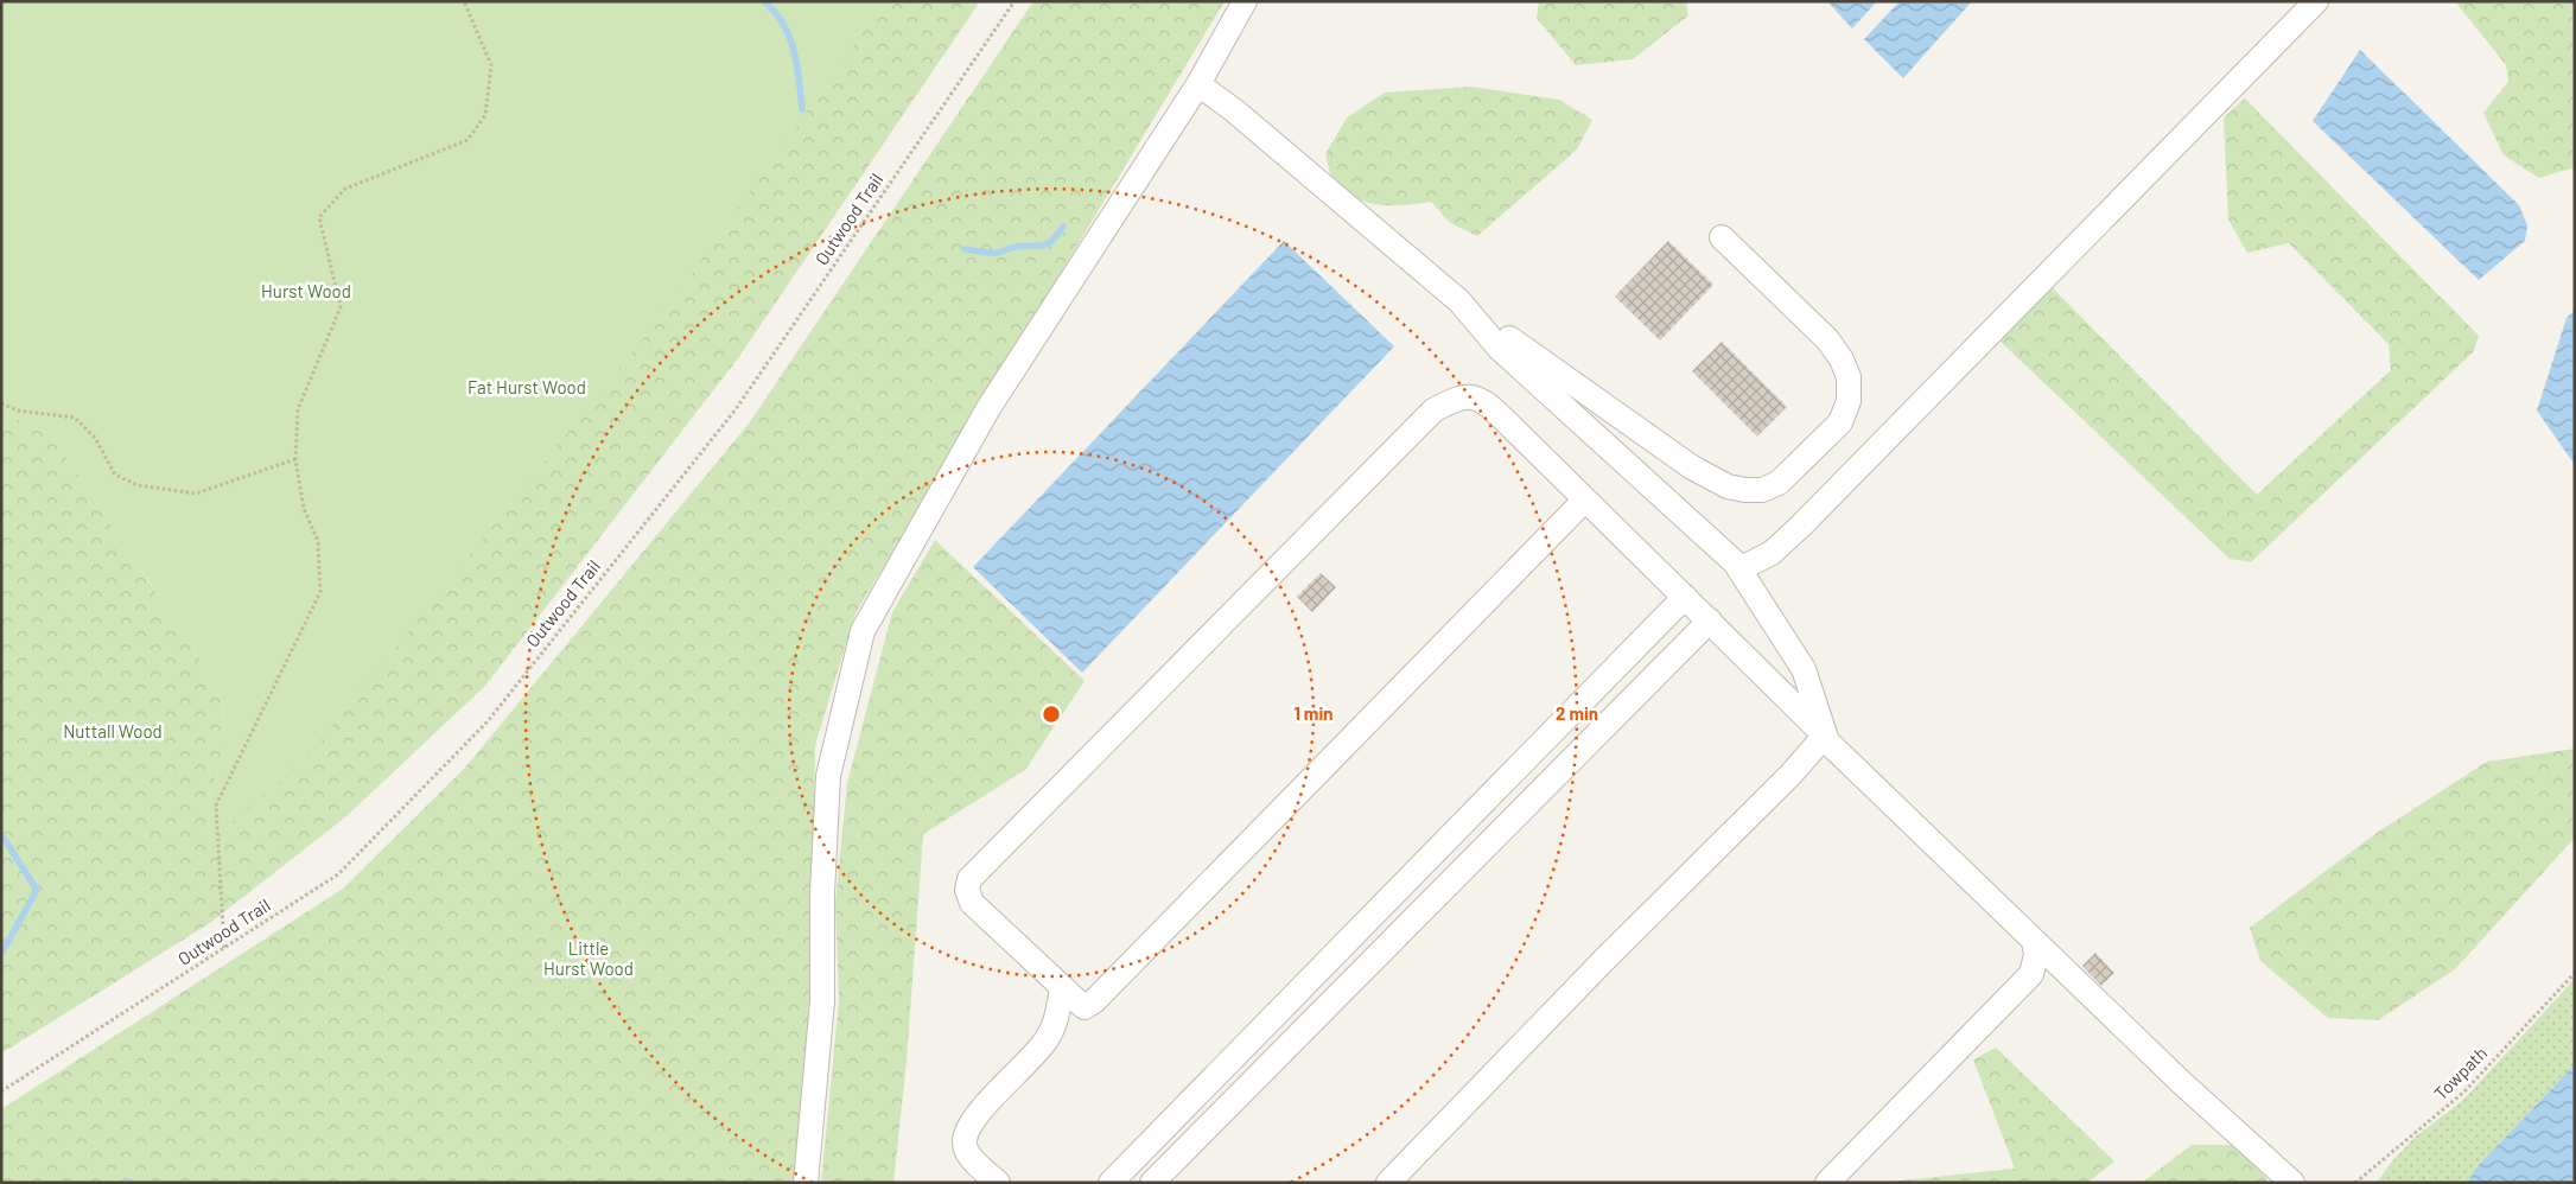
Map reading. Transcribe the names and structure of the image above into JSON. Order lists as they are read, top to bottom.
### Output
{
  "streets": {
    "path": ["Outwood Trail", "Towpath"]
  },
  "parks": [
    "Hurst Wood",
    "Fat Hurst Wood",
    "Nuttall Wood",
    "Little Hurst Wood"
  ],
  "rings": ["1 min", "2 min"]
}
